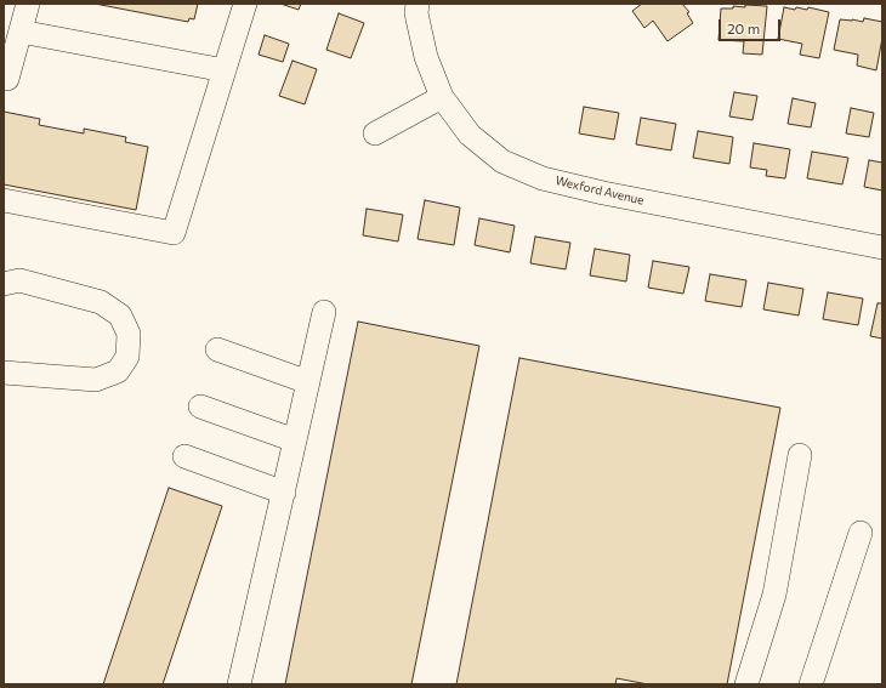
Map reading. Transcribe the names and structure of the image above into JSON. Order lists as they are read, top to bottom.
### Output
{
  "streets": {
    "street": ["Wexford Avenue"]
  },
  "scale_bar": "20 m"
}
